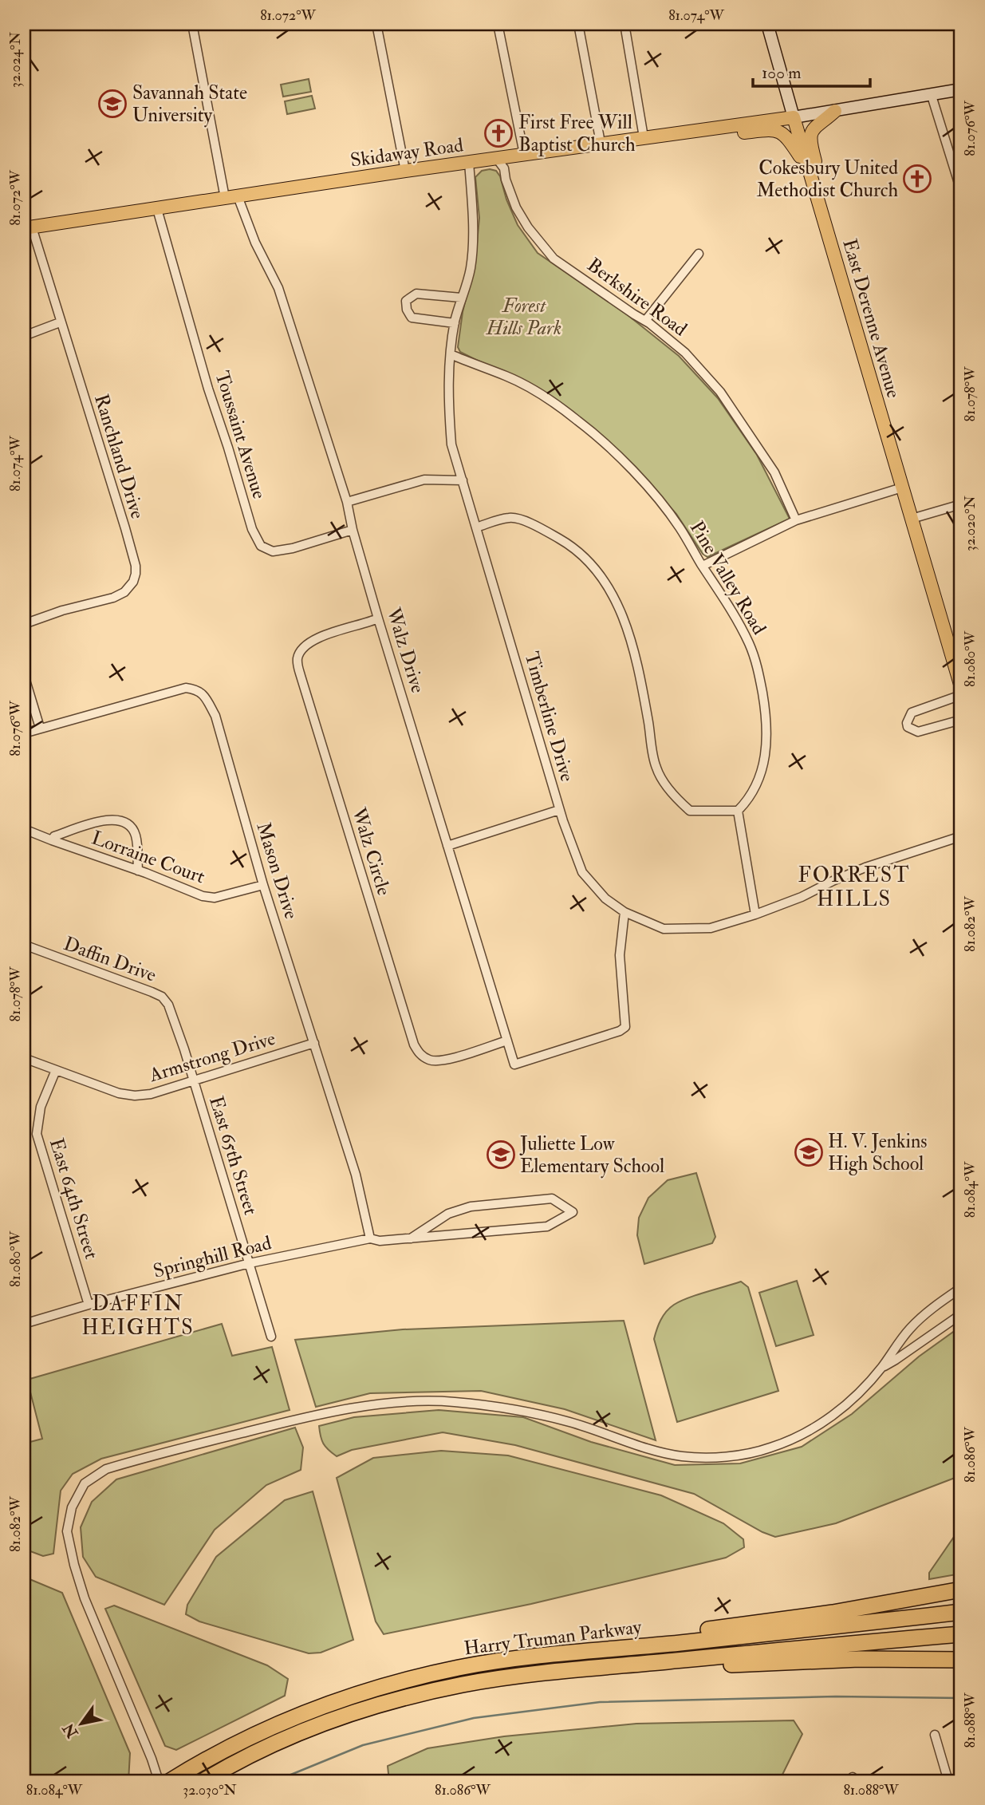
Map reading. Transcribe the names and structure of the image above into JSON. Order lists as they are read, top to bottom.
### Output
{
  "streets": {
    "highway": ["Harry Truman Parkway"],
    "main road": ["Skidaway Road", "East Derenne Avenue"],
    "street": [
      "Berkshire Road",
      "Toussaint Avenue",
      "Ranchland Drive",
      "Pine Valley Road",
      "Walz Drive",
      "Timberline Drive",
      "Walz Circle",
      "Lorraine Court",
      "Mason Drive",
      "Daffin Drive",
      "Armstrong Drive",
      "East 65th Street",
      "East 64th Street",
      "Springhill Road"
    ]
  },
  "crossings": [
    ["Skidaway Road", "Berkshire Road"],
    ["Skidaway Road", "East Derenne Avenue"],
    ["Skidaway Road", "Toussaint Avenue"],
    ["Skidaway Road", "Ranchland Drive"],
    ["Skidaway Road", "Walz Drive"],
    ["Skidaway Road", "Timberline Drive"],
    ["Toussaint Avenue", "Walz Drive"],
    ["Pine Valley Road", "Timberline Drive"],
    ["Walz Drive", "Timberline Drive"],
    ["Walz Drive", "Walz Circle"],
    ["Lorraine Court", "Mason Drive"],
    ["Mason Drive", "Armstrong Drive"],
    ["Mason Drive", "Springhill Road"],
    ["Daffin Drive", "Armstrong Drive"],
    ["Daffin Drive", "East 65th Street"],
    ["Armstrong Drive", "East 65th Street"],
    ["Armstrong Drive", "East 64th Street"],
    ["East 65th Street", "Springhill Road"],
    ["East 64th Street", "Springhill Road"]
  ],
  "districts": ["FORREST HILLS", "DAFFIN HEIGHTS"],
  "parks": ["Forest Hills Park"],
  "places": {
    "school or university": ["Savannah State University", "H. V. Jenkins High School", "Juliette Low Elementary School"],
    "church": ["First Free Will Baptist Church", "Cokesbury United Methodist Church"]
  },
  "scale_bar": "100 m",
  "north": "bottom left",
  "coordinates": [
    "81.072°W",
    "81.074°W",
    "32.024°N",
    "81.076°W",
    "81.078°W",
    "32.020°N",
    "81.080°W",
    "81.082°W",
    "81.084°W",
    "81.086°W",
    "81.088°W",
    "32.030°N"
  ]
}
